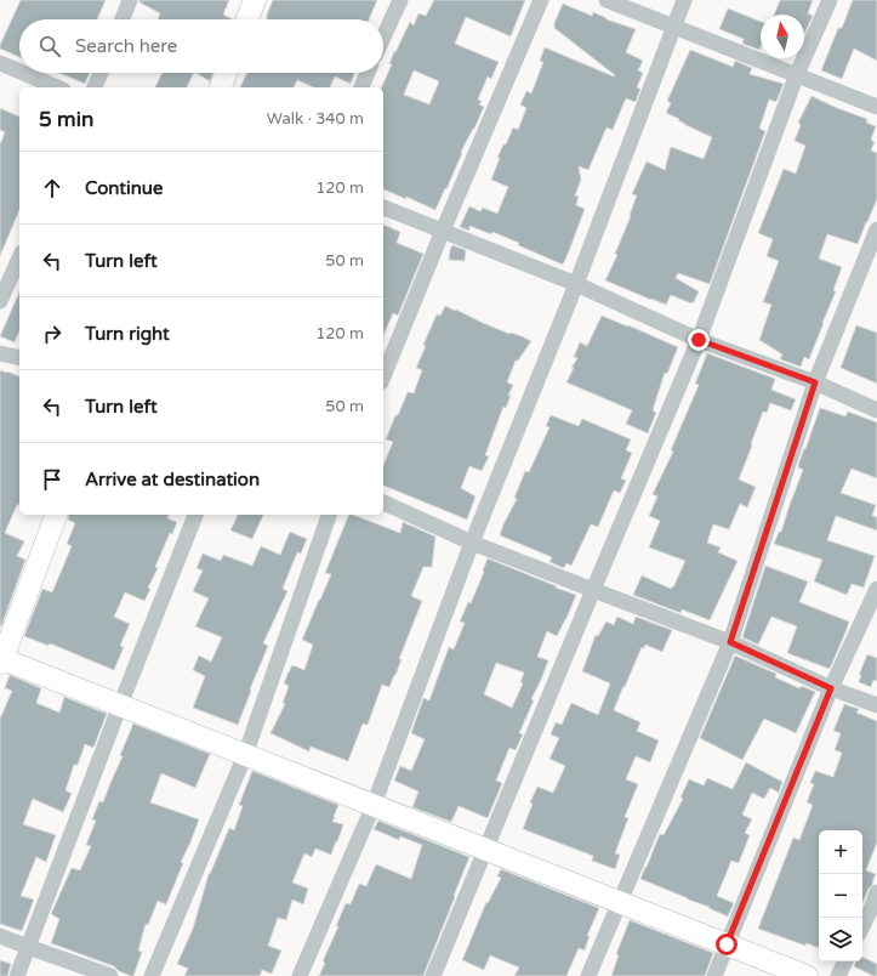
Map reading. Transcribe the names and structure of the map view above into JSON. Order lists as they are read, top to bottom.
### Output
{
  "north": "top",
  "page": {
    "search": "Search here",
    "heading": ["5 min", "Walk · 340 m"],
    "list": [
      ["Continue", "120 m"],
      ["Turn left", "50 m"],
      ["Turn right", "120 m"],
      ["Turn left", "50 m"],
      "Arrive at destination"
    ],
    "map_buttons": ["+", "−"]
  }
}
